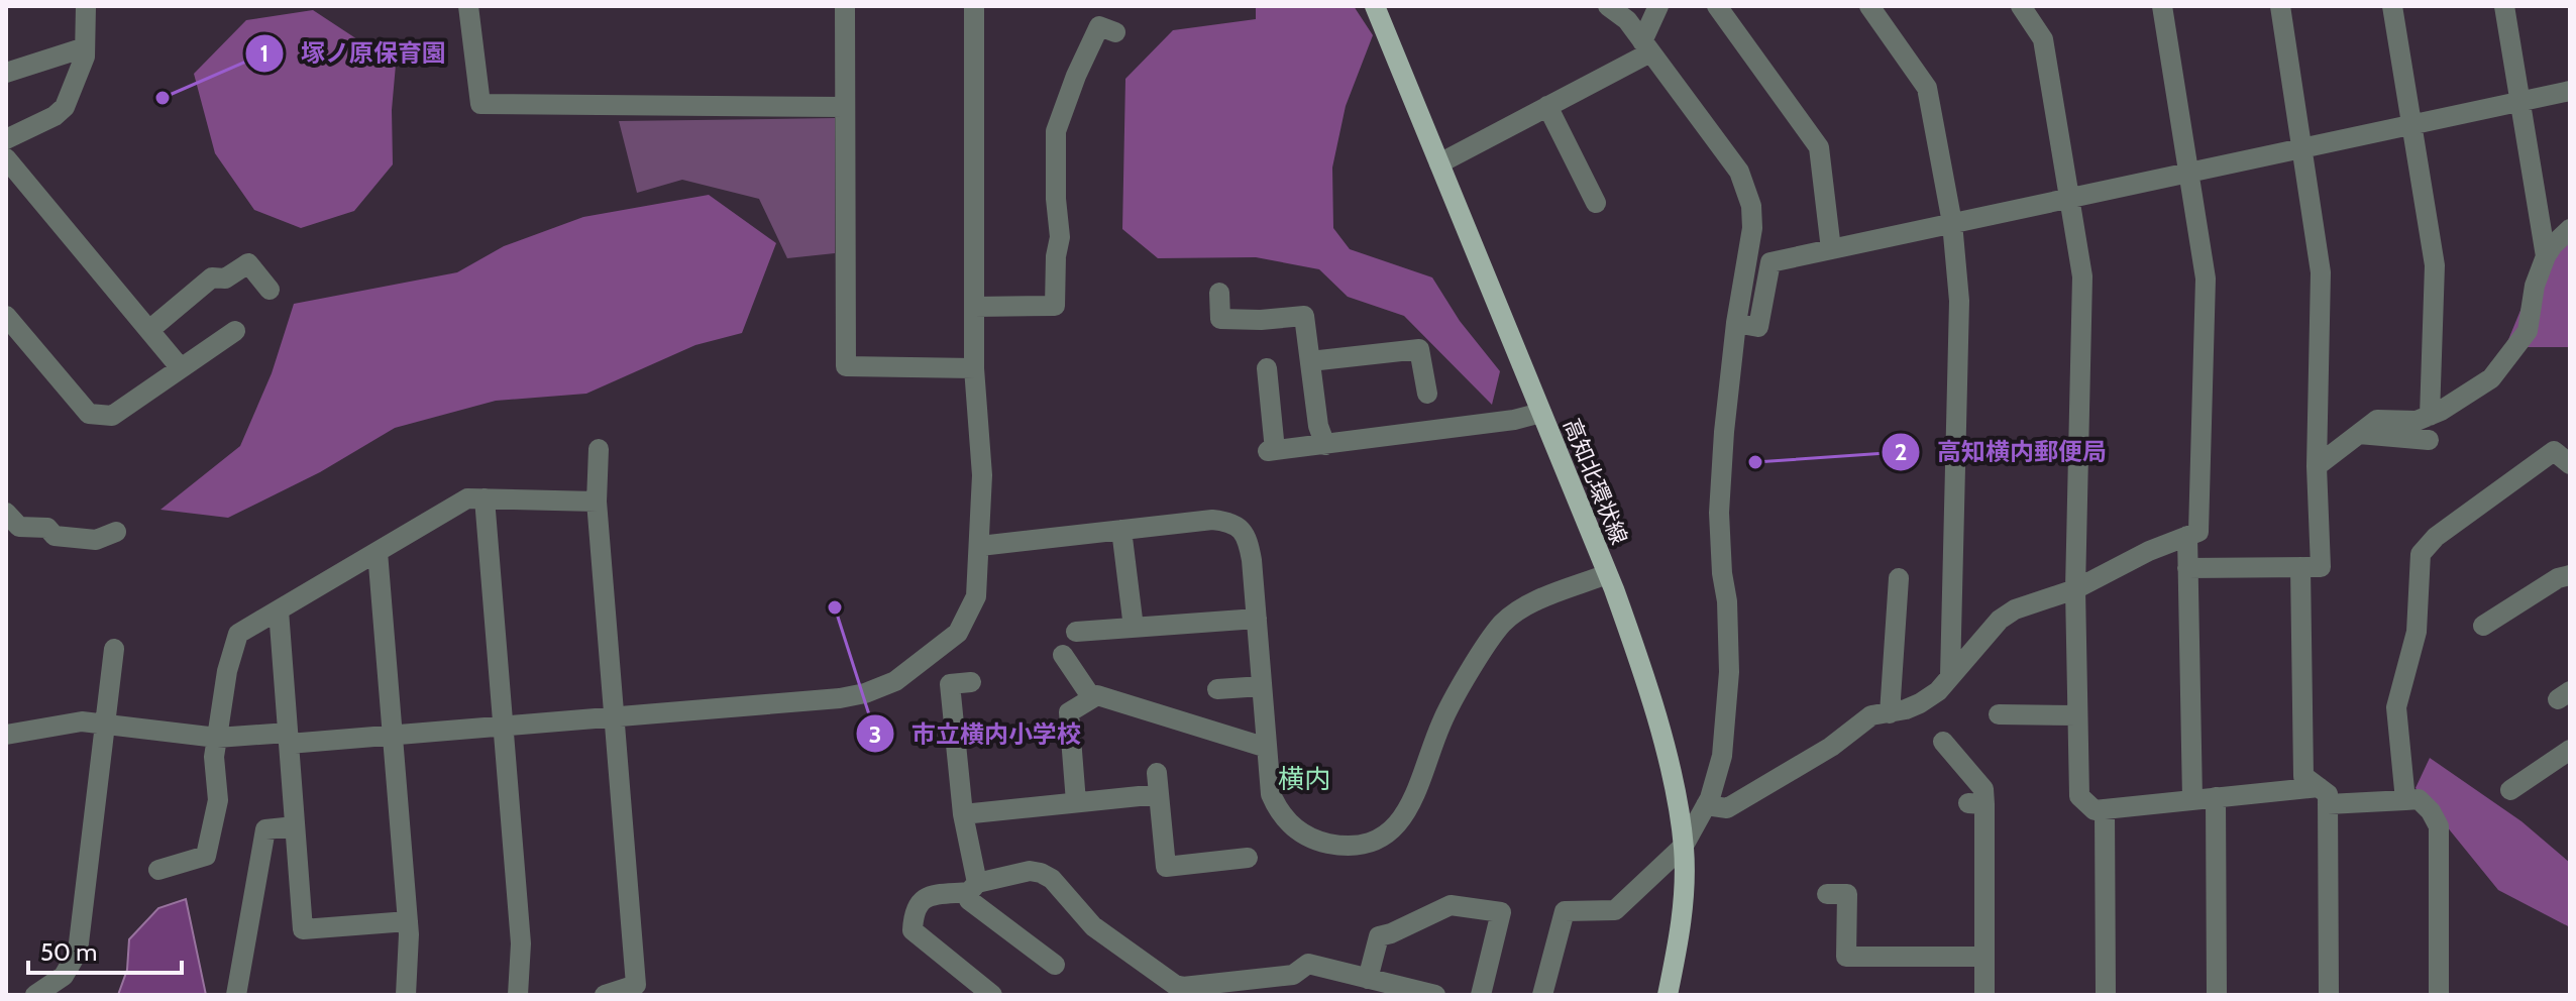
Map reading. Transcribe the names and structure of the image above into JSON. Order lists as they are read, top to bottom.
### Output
{
  "streets": {
    "main road": ["高知北環状線"]
  },
  "districts": ["横内"],
  "places": ["塚ノ原保育園", "高知横内郵便局", "市立横内小学校"],
  "scale_bar": "50 m"
}
